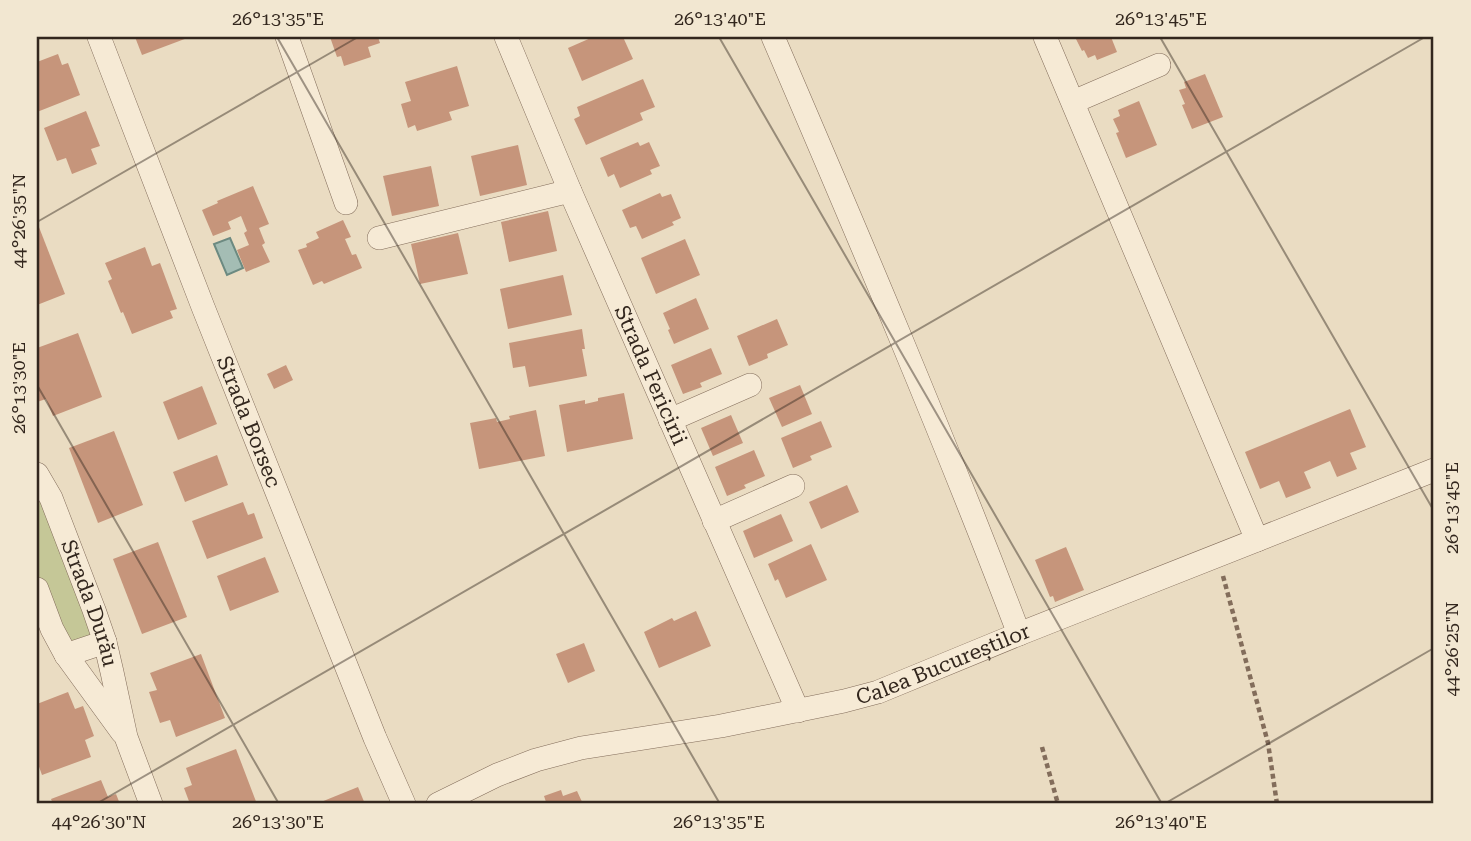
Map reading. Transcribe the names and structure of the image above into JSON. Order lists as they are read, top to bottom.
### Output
{
  "streets": {
    "street": [
      "Strada Fericirii",
      "Strada Borsec",
      "Strada Durău",
      "Calea Bucureștilor"
    ]
  },
  "crossings": [
    ["Strada Fericirii", "Calea Bucureștilor"]
  ],
  "coordinates": [
    "26°13'35\"E",
    "26°13'40\"E",
    "26°13'45\"E",
    "44°26'35\"N",
    "26°13'30\"E",
    "44°26'25\"N",
    "44°26'30\"N"
  ]
}
